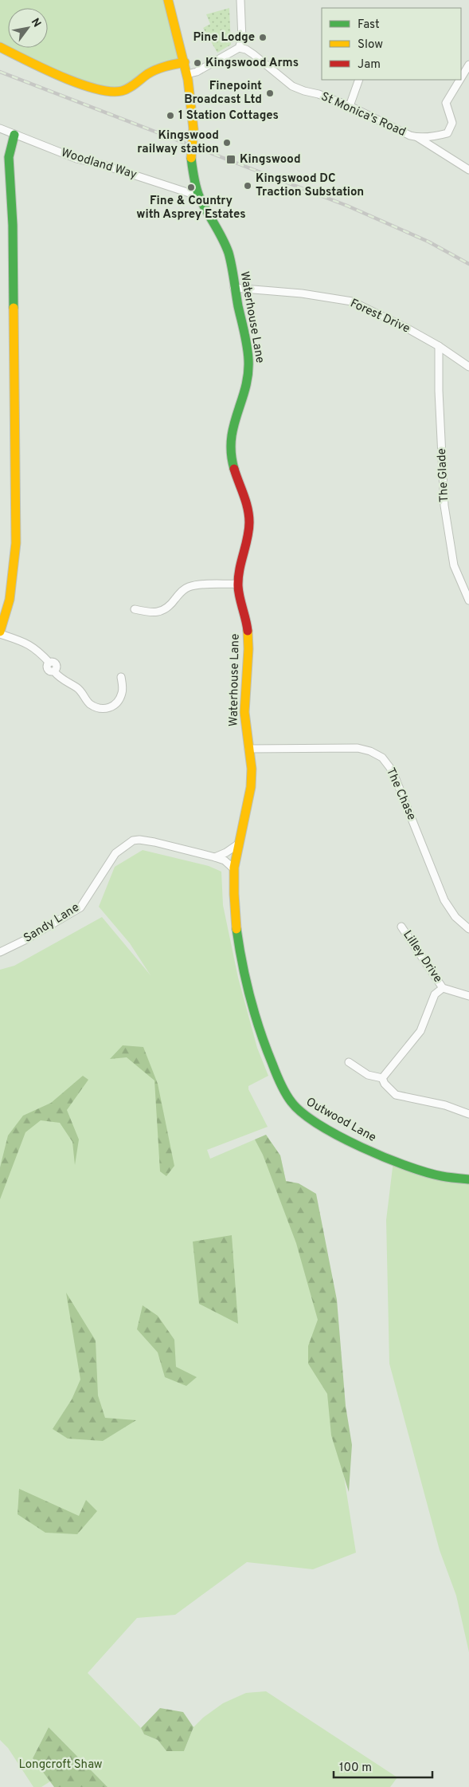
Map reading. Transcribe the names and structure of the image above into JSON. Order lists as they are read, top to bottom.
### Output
{
  "streets": {
    "main road": ["Waterhouse Lane", "Outwood Lane"],
    "street": [
      "St Monica's Road",
      "Woodland Way",
      "Forest Drive",
      "The Glade",
      "The Chase",
      "Sandy Lane",
      "Lilley Drive"
    ]
  },
  "crossings": [
    ["Woodland Way", "Waterhouse Lane"],
    ["Forest Drive", "Waterhouse Lane"],
    ["Forest Drive", "The Glade"],
    ["Waterhouse Lane", "The Chase"],
    ["Waterhouse Lane", "Sandy Lane"],
    ["Waterhouse Lane", "Outwood Lane"]
  ],
  "parks": ["Longcroft Shaw"],
  "places": {
    "other": [
      "Pine Lodge",
      "Kingswood Arms",
      "Finepoint Broadcast Ltd",
      "1 Station Cottages",
      "Kingswood railway station",
      "Kingswood DC Traction Substation",
      "Fine & Country with Asprey Estates"
    ],
    "transit": ["Kingswood"]
  },
  "legend": ["Fast", "Slow", "Jam"],
  "scale_bar": "100 m",
  "north": "top right"
}
